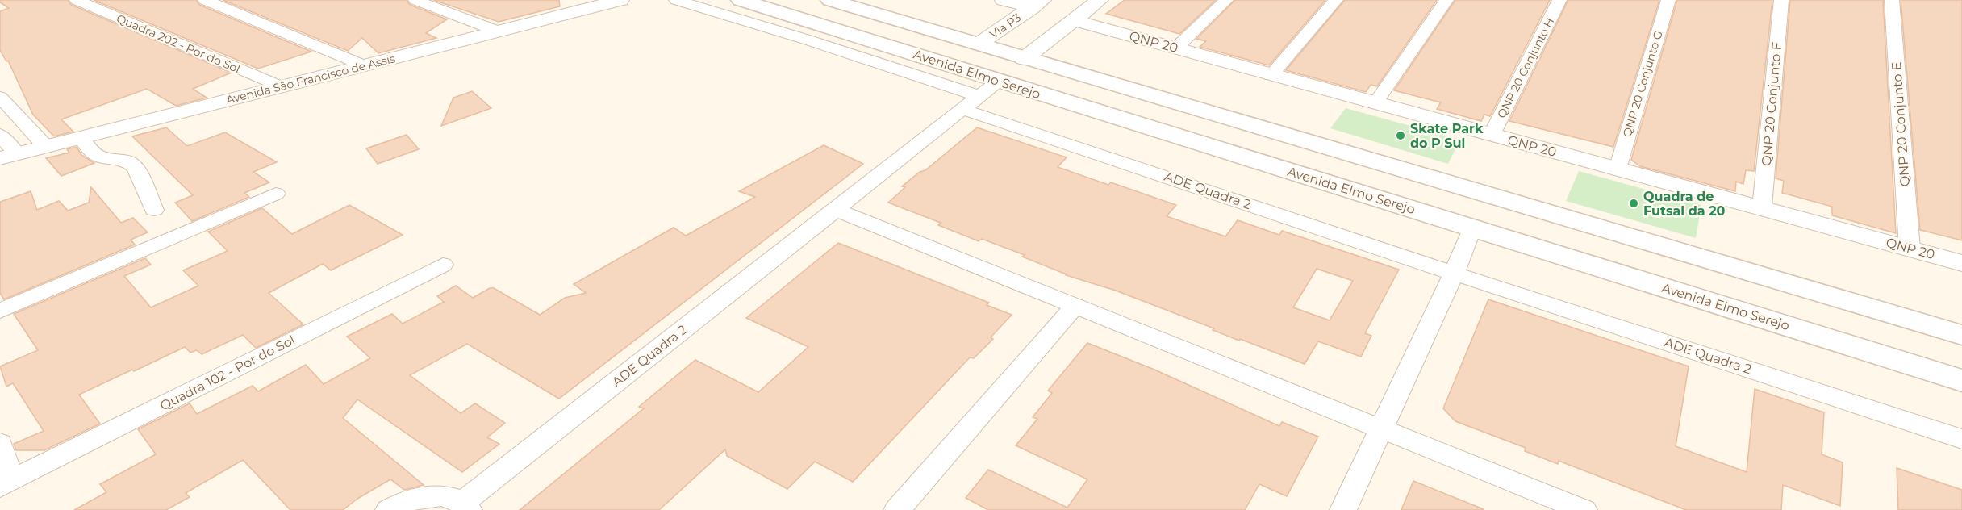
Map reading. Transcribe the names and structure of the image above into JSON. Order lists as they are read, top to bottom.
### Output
{
  "streets": {
    "main road": ["Avenida Elmo Serejo"],
    "street": [
      "Via P3",
      "QNP 20",
      "Quadra 202 - Por do Sol",
      "QNP 20 Conjunto H",
      "Avenida São Francisco de Assis",
      "QNP 20 Conjunto G",
      "QNP 20 Conjunto F",
      "QNP 20 Conjunto E",
      "ADE Quadra 2",
      "Quadra 102 - Por do Sol"
    ]
  },
  "crossings": [
    ["Via P3", "Avenida Elmo Serejo"],
    ["QNP 20", "QNP 20 Conjunto H"],
    ["QNP 20", "QNP 20 Conjunto G"],
    ["QNP 20", "QNP 20 Conjunto F"],
    ["QNP 20", "QNP 20 Conjunto E"],
    ["Quadra 202 - Por do Sol", "Avenida São Francisco de Assis"],
    ["Avenida Elmo Serejo", "ADE Quadra 2"]
  ],
  "places": ["Skate Park do P Sul", "Quadra de Futsal da 20"]
}
